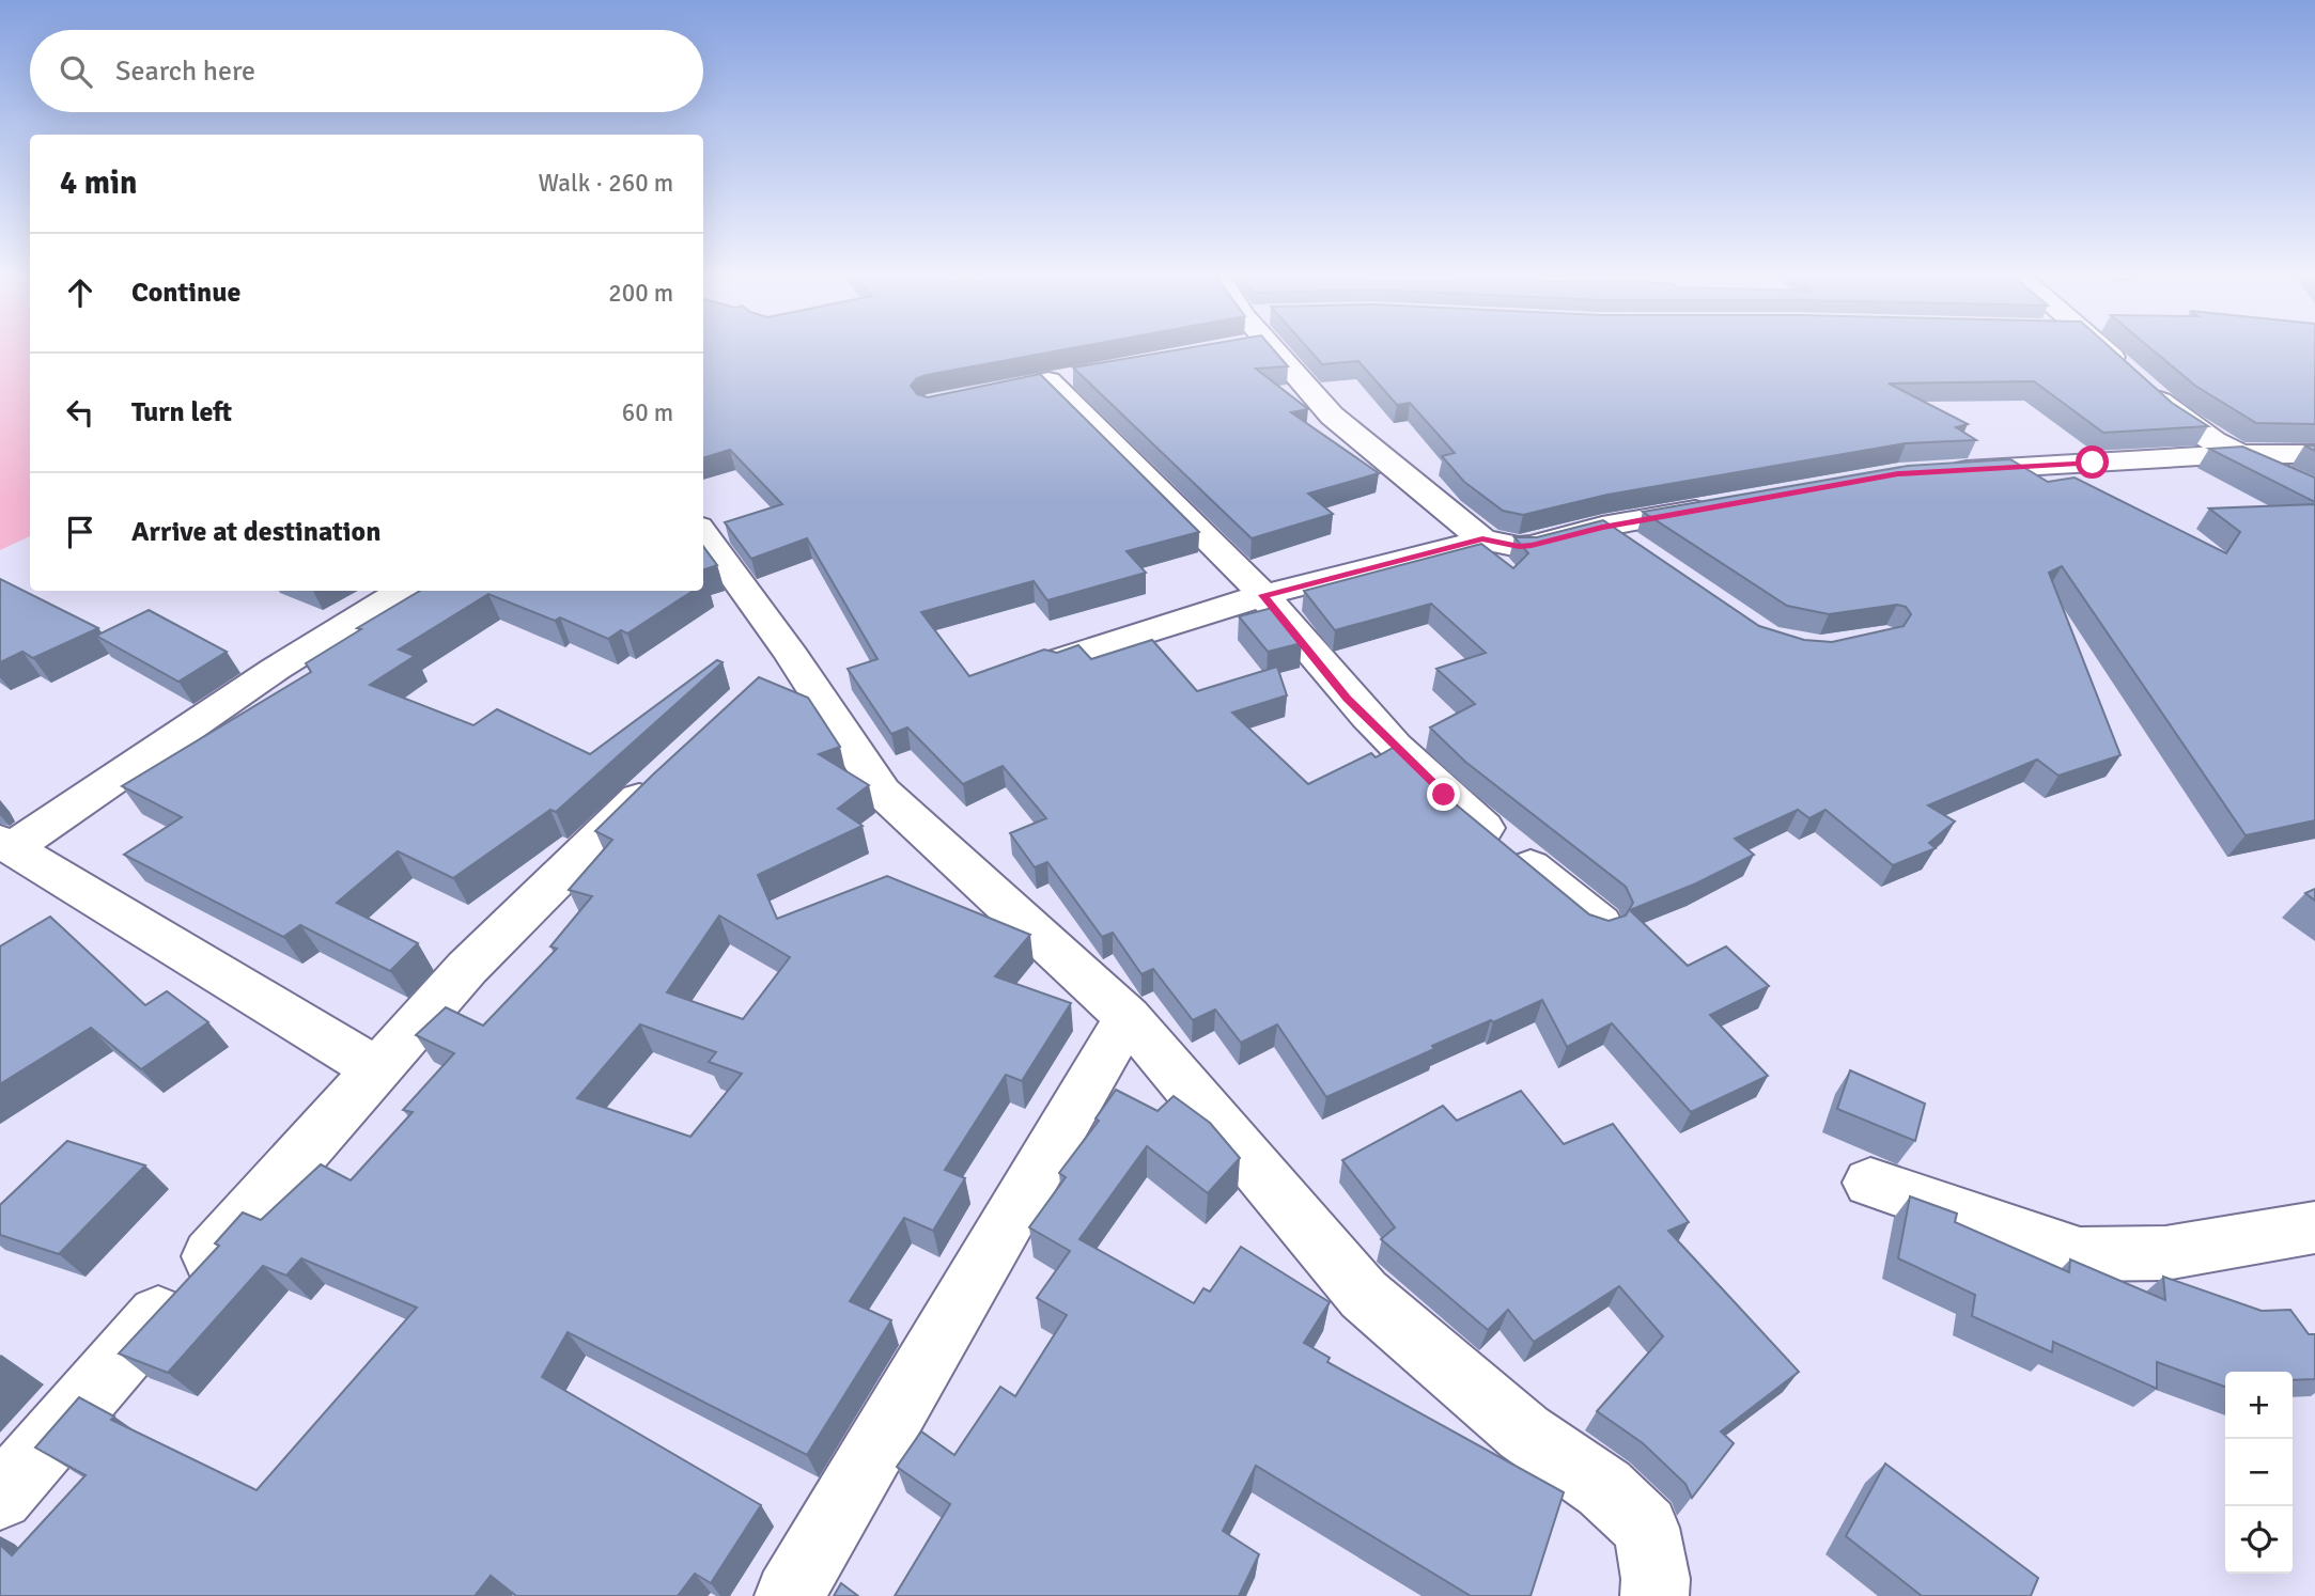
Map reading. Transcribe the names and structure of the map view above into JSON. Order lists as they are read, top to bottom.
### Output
{
  "page": {
    "search": "Search here",
    "heading": ["4 min", "Walk · 260 m"],
    "list": [
      ["Continue", "200 m"],
      ["Turn left", "60 m"],
      "Arrive at destination"
    ],
    "map_buttons": ["+", "−"]
  }
}
